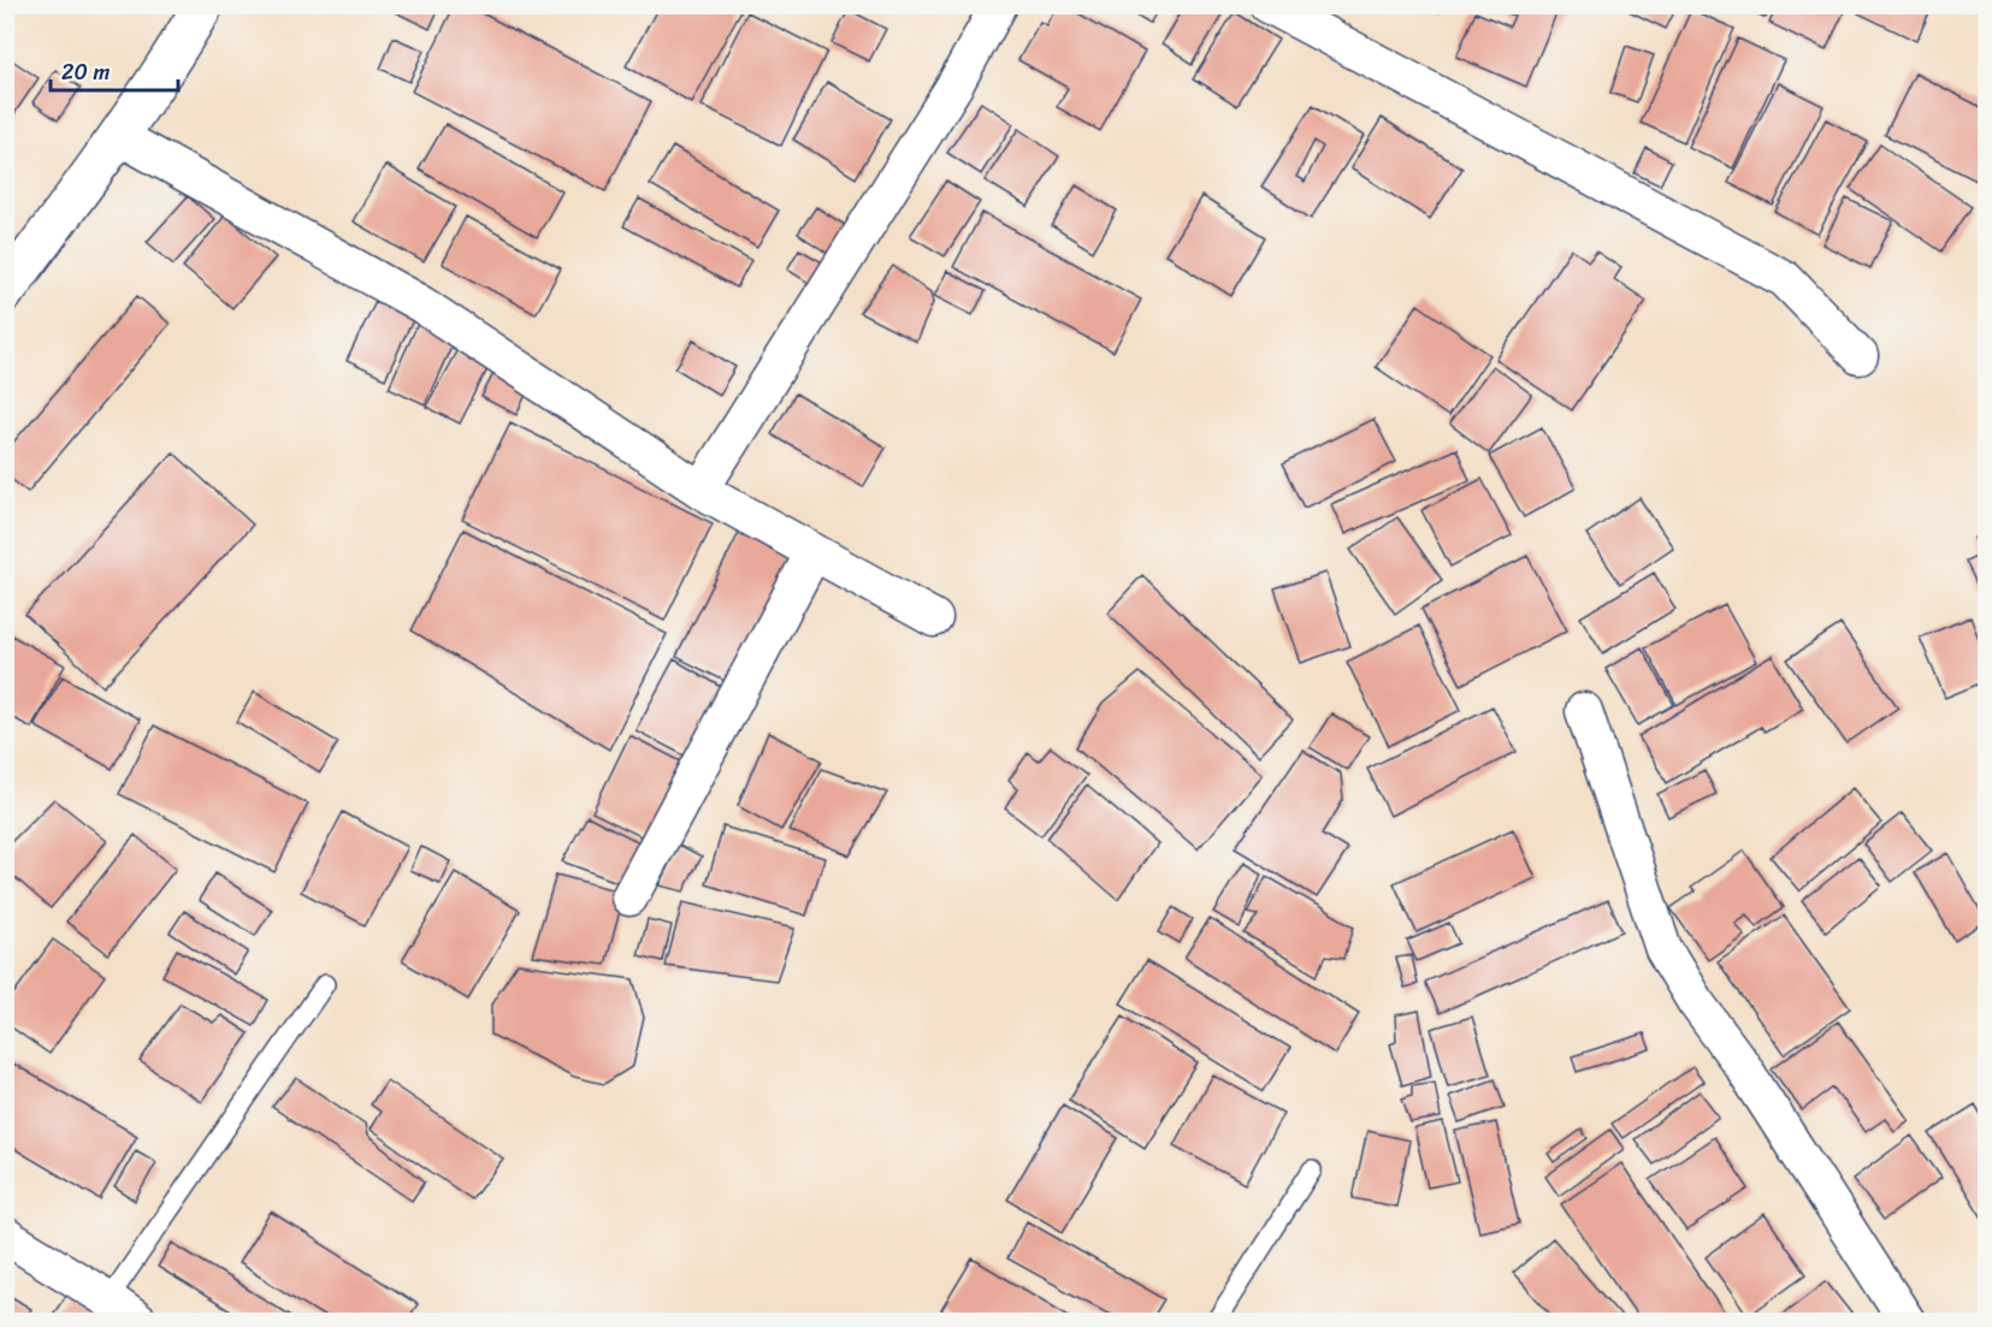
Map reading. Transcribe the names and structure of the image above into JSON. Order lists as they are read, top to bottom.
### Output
{
  "scale_bar": "20 m"
}
